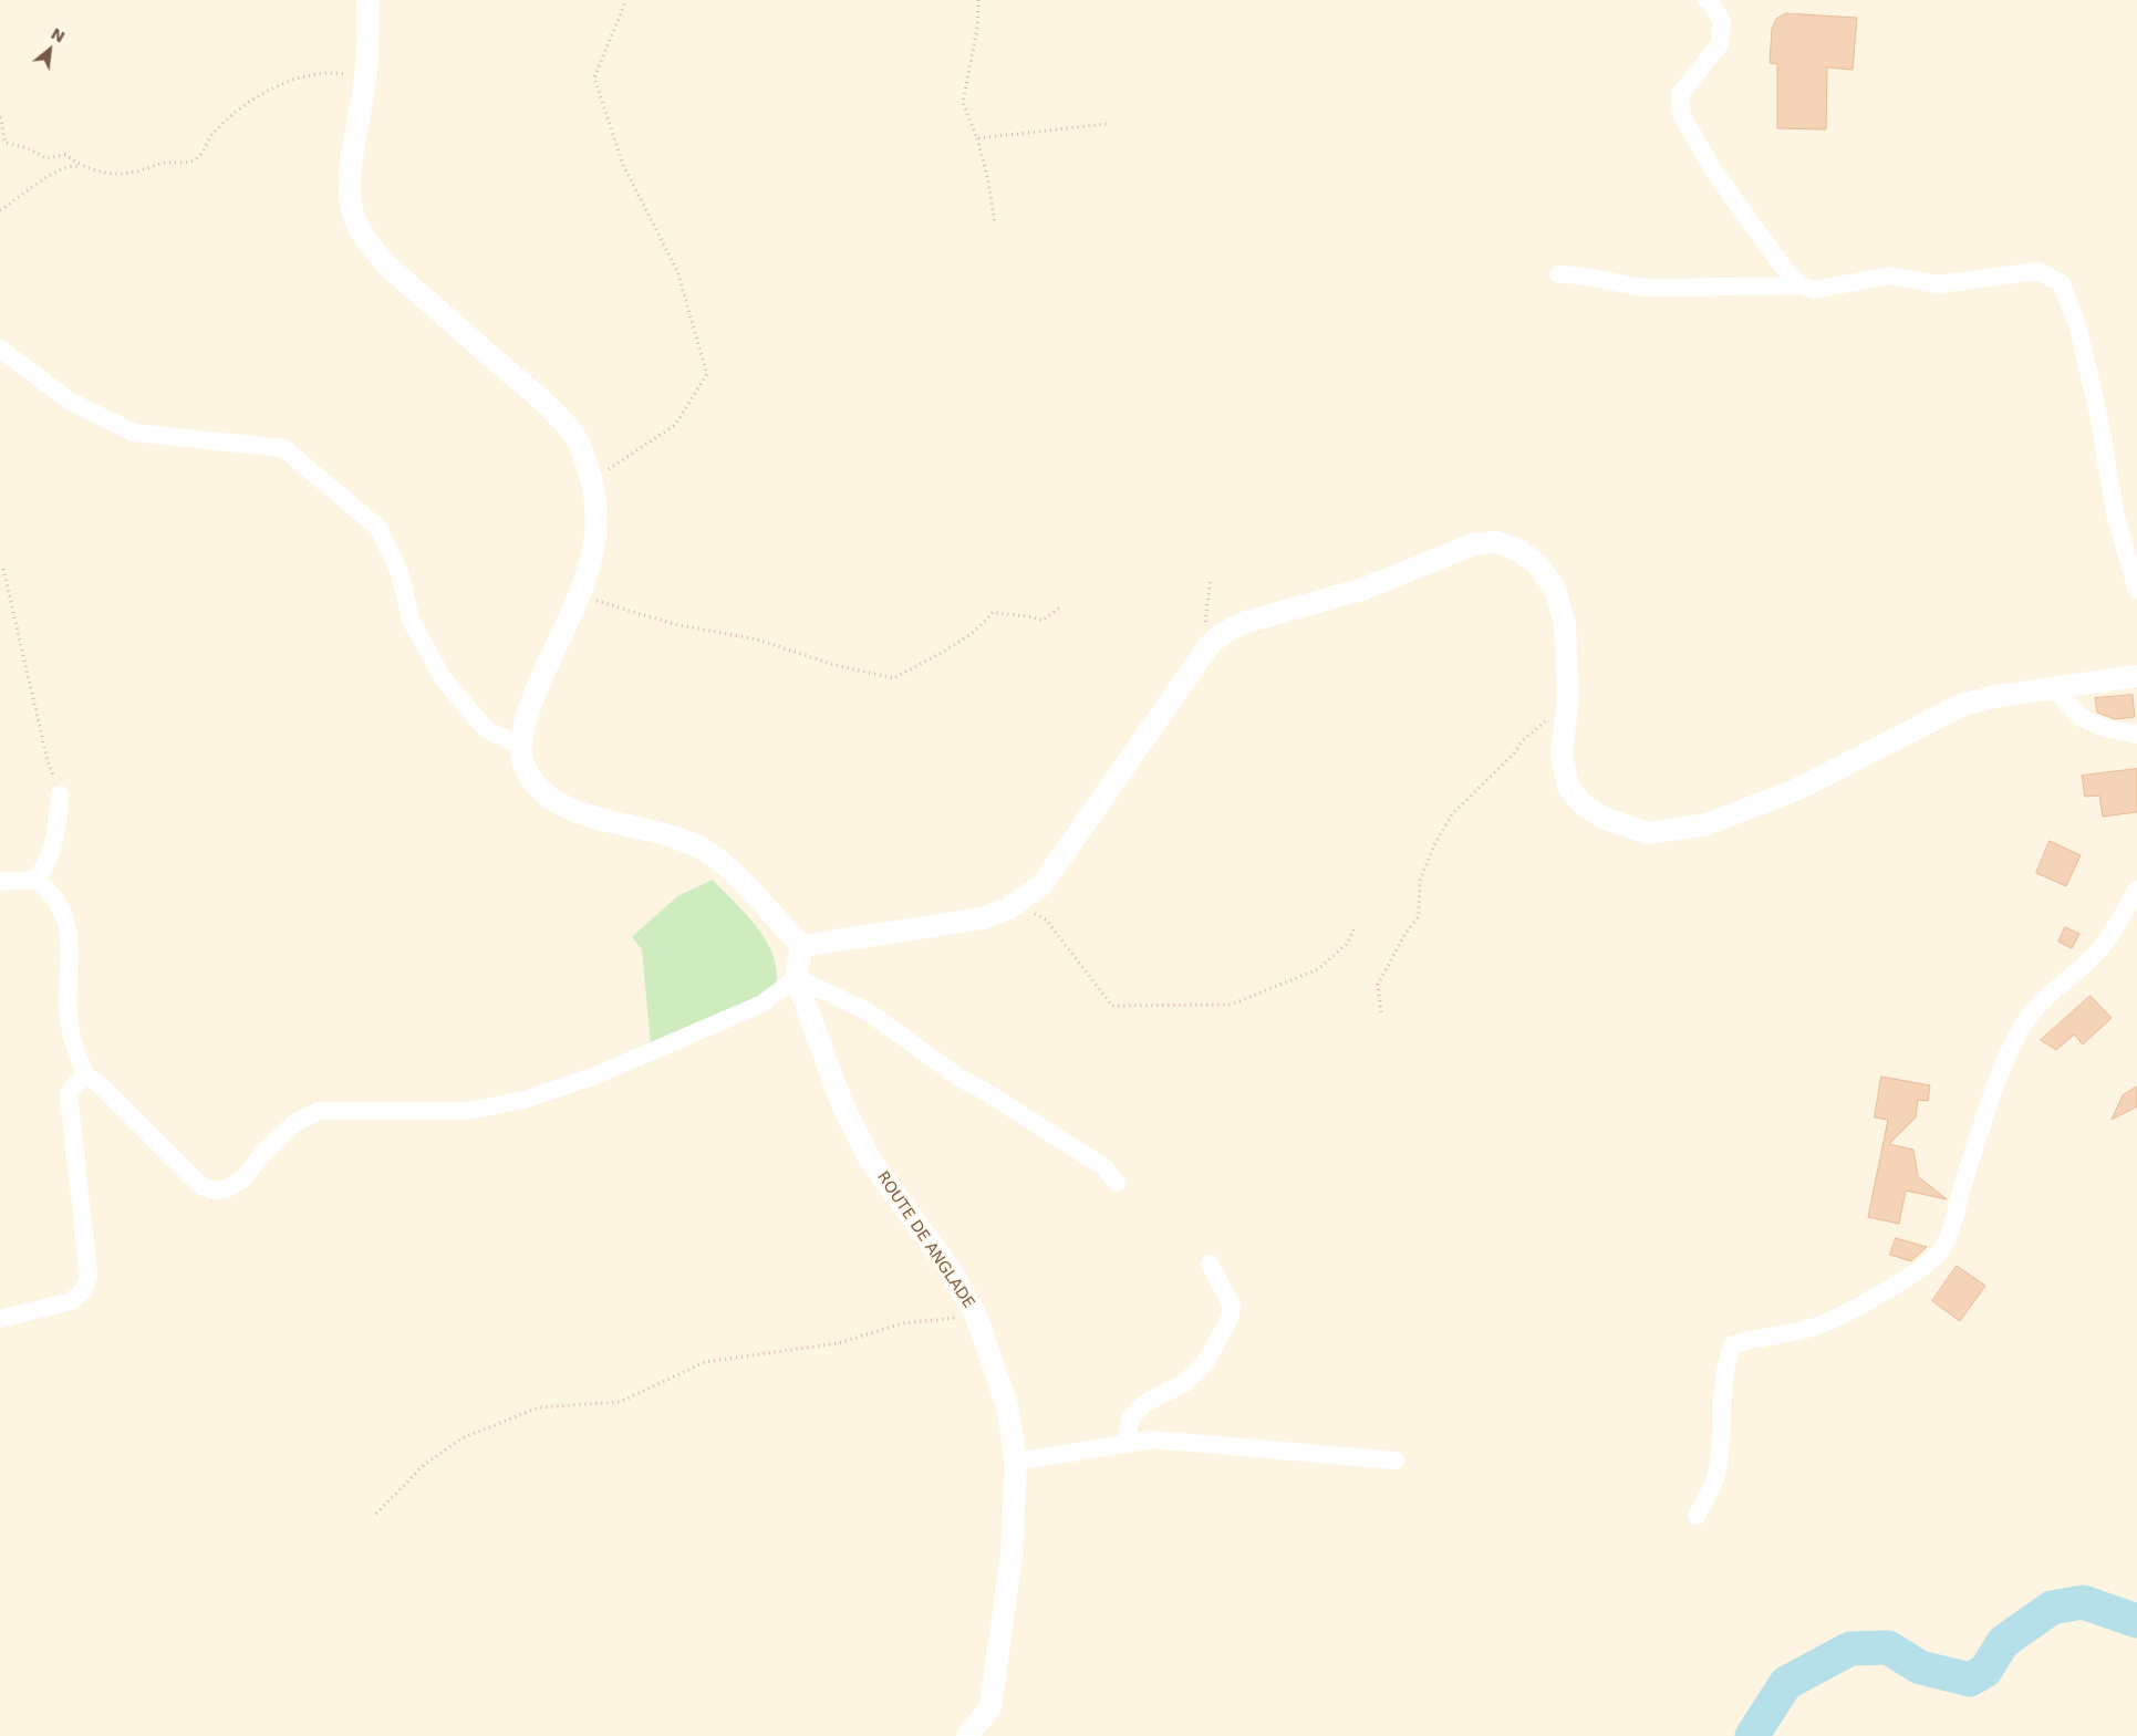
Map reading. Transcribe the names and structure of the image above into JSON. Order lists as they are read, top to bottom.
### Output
{
  "streets": {
    "street": ["ROUTE DE ANGLADE"]
  },
  "north": "top right"
}
